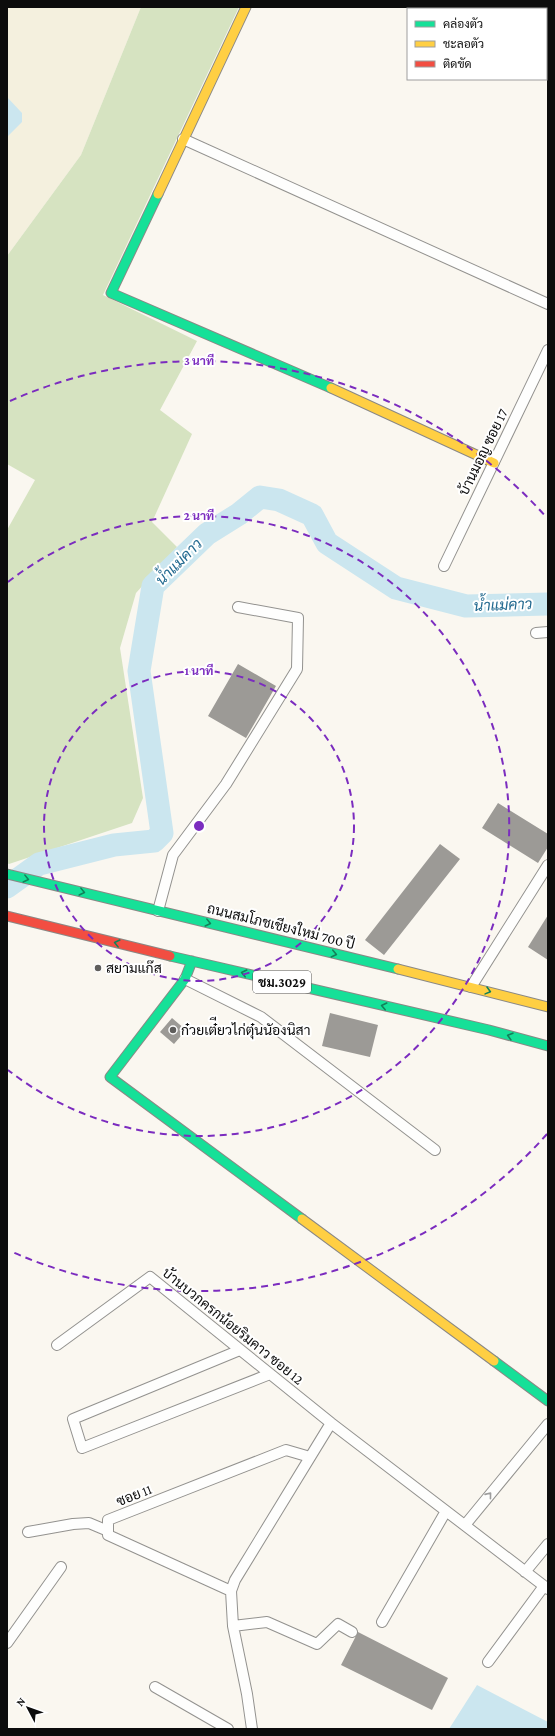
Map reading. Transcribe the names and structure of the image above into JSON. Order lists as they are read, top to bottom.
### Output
{
  "streets": {
    "street": [
      "บ้านมอญ ซอย 17",
      "ถนนสมโภชเชียงใหม่ 700 ปี",
      "ชม.3029",
      "บ้านบวกครกน้อยริมคาว ซอย 12",
      "ซอย 11"
    ]
  },
  "water": ["น้ำแม่คาว"],
  "places": ["สยามแก๊ส", "ก๋วยเต๋ียวไก่ตุ๋นนัองนิสา"],
  "legend": ["คล่องตัว", "ชะลอตัว", "ติดขัด"],
  "north": "top left",
  "rings": ["3 นาที", "2 นาที", "1 นาที"]
}
